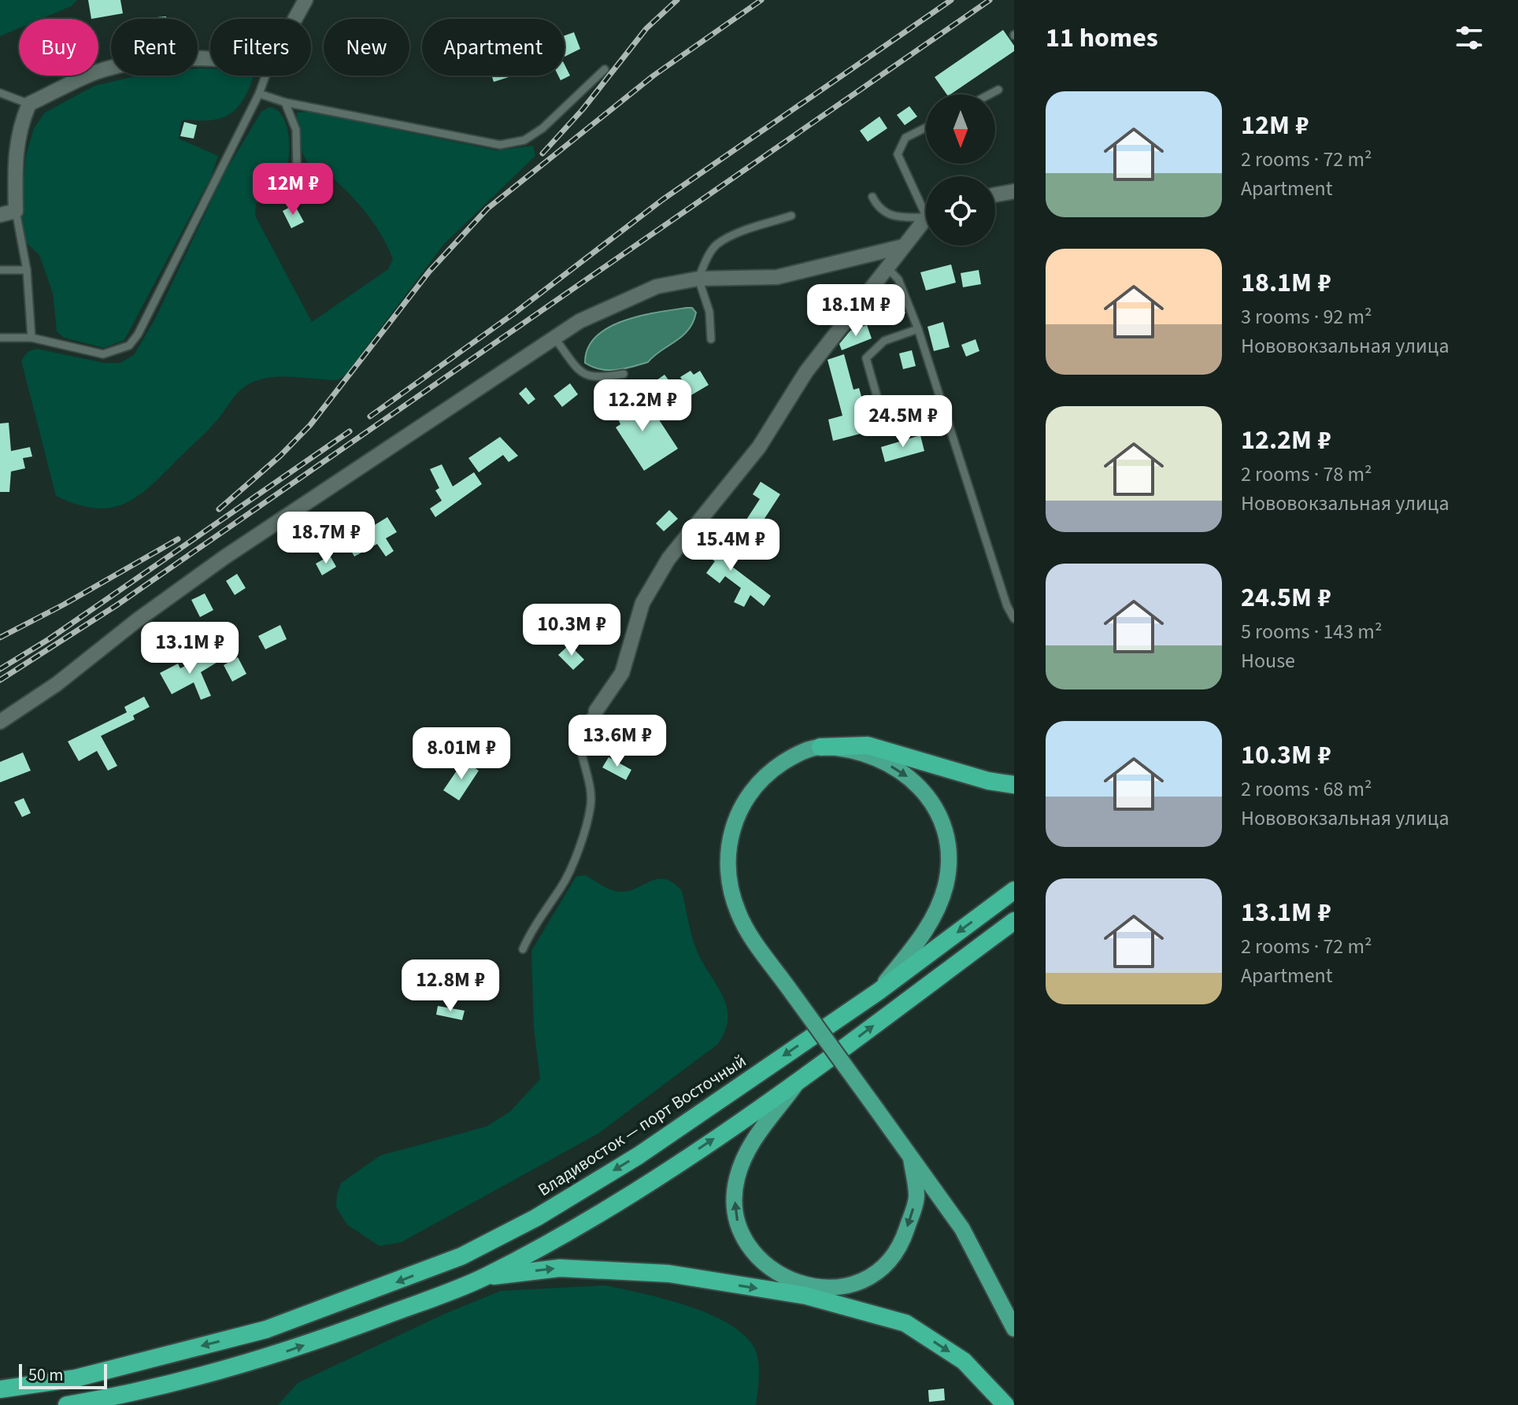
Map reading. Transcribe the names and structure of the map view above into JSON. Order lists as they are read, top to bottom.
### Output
{
  "streets": {
    "highway": ["Владивосток — порт Восточный"]
  },
  "scale_bar": "50 m",
  "north": "bottom",
  "page": {
    "heading": "11 homes",
    "chip": [
      "Buy",
      "Rent",
      "Filters",
      "New",
      "Apartment"
    ],
    "list": [
      {
        "name": "12M ₽",
        "note": "2 rooms · 72 m² · Apartment"
      },
      {
        "name": "18.1M ₽",
        "note": "3 rooms · 92 m² · Нововокзальная улица"
      },
      {
        "name": "12.2M ₽",
        "note": "2 rooms · 78 m² · Нововокзальная улица"
      },
      {
        "name": "24.5M ₽",
        "note": "5 rooms · 143 m² · House"
      },
      {
        "name": "10.3M ₽",
        "note": "2 rooms · 68 m² · Нововокзальная улица"
      },
      {
        "name": "13.1M ₽",
        "note": "2 rooms · 72 m² · Apartment"
      }
    ],
    "price": [
      "12M ₽",
      "18.1M ₽",
      "12.2M ₽",
      "24.5M ₽",
      "18.7M ₽",
      "15.4M ₽",
      "10.3M ₽",
      "13.1M ₽",
      "13.6M ₽",
      "8.01M ₽",
      "12.8M ₽"
    ],
    "scale": "50 m"
  }
}
